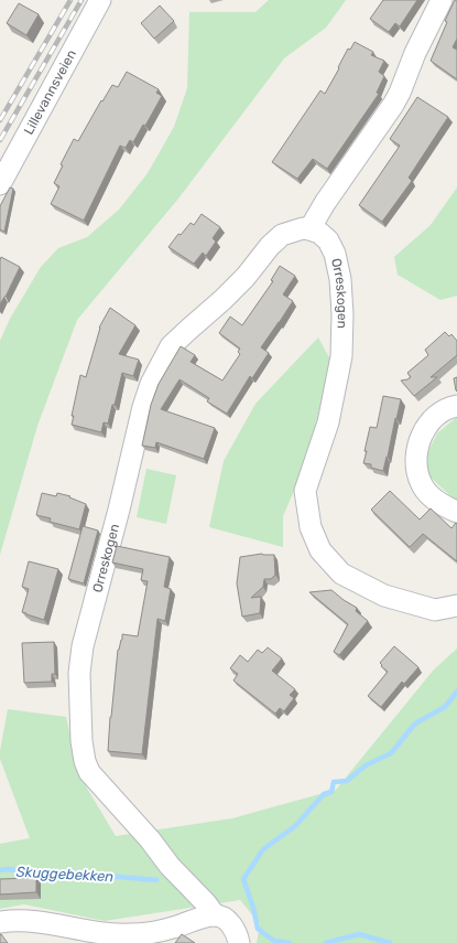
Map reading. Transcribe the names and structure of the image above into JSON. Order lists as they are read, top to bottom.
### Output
{
  "streets": {
    "street": ["Lillevannsveien", "Orreskogen"]
  },
  "water": ["Skuggebekken"]
}
